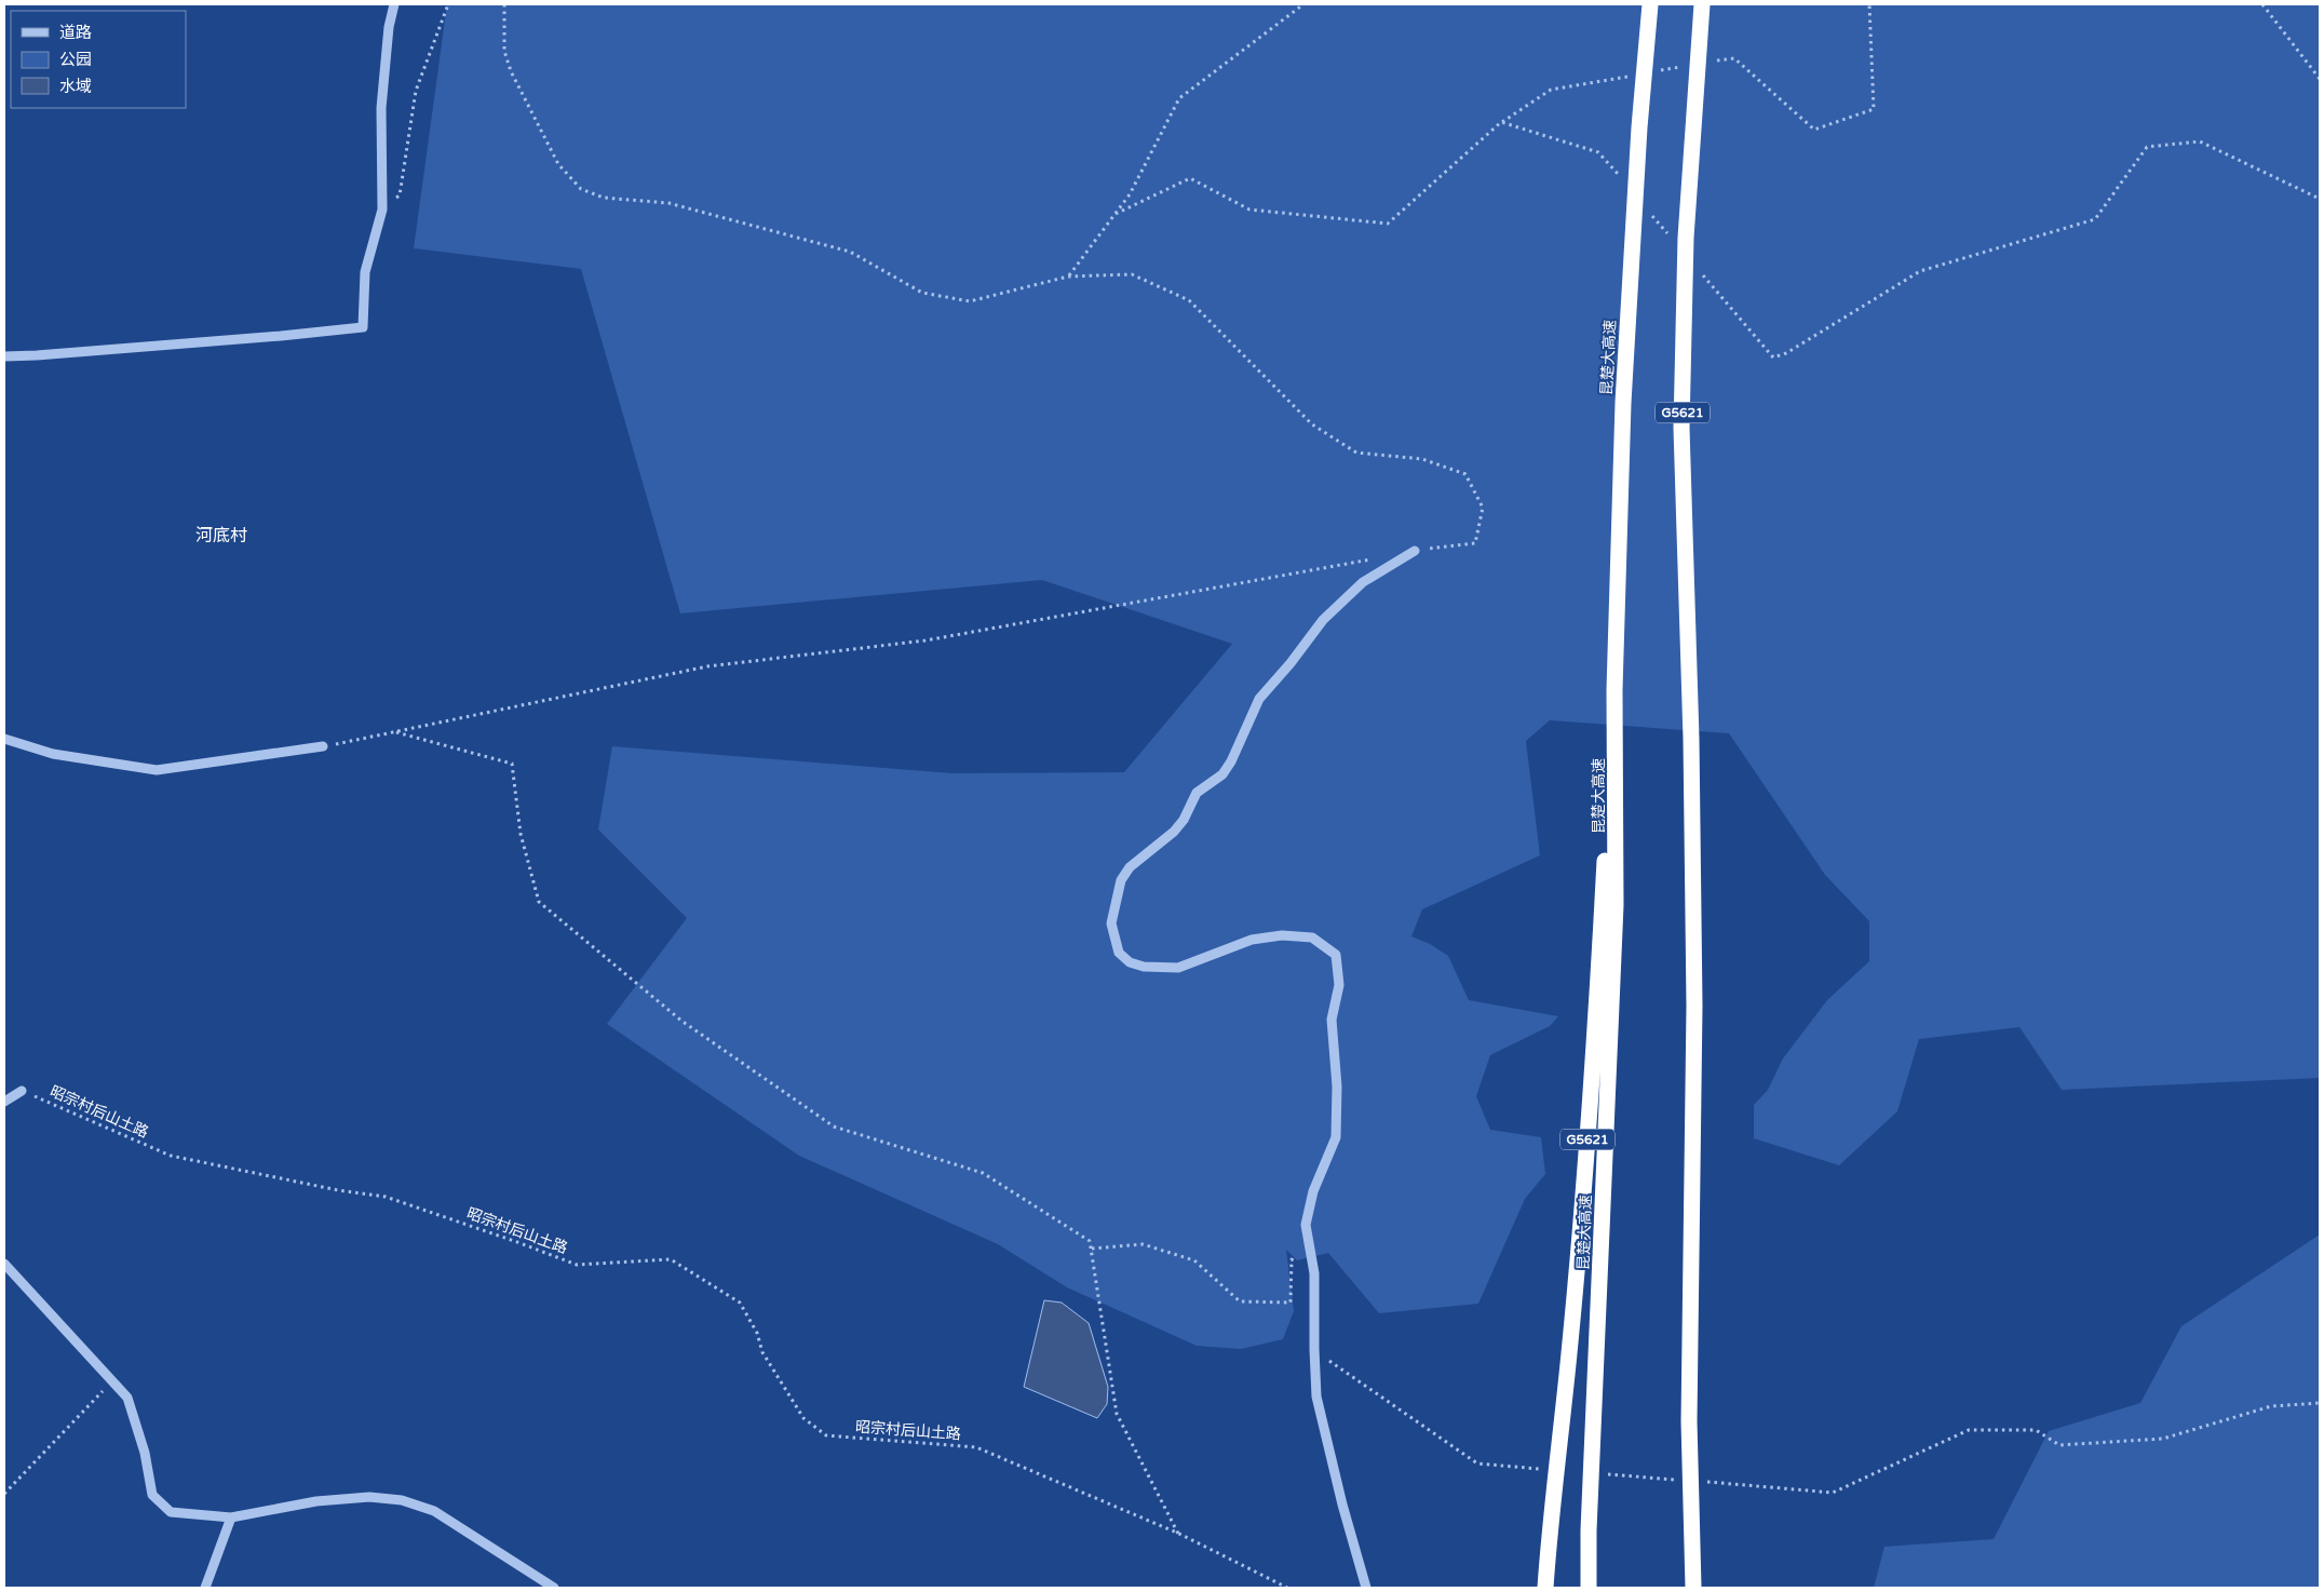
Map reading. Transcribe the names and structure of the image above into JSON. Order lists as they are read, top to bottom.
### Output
{
  "streets": {
    "highway": ["昆楚大高速", "G5621"],
    "path": ["昭宗村后山土路"]
  },
  "crossings": [
    ["昆楚大高速", "G5621"]
  ],
  "districts": ["河底村"],
  "legend": ["道路", "公园", "水域"]
}
